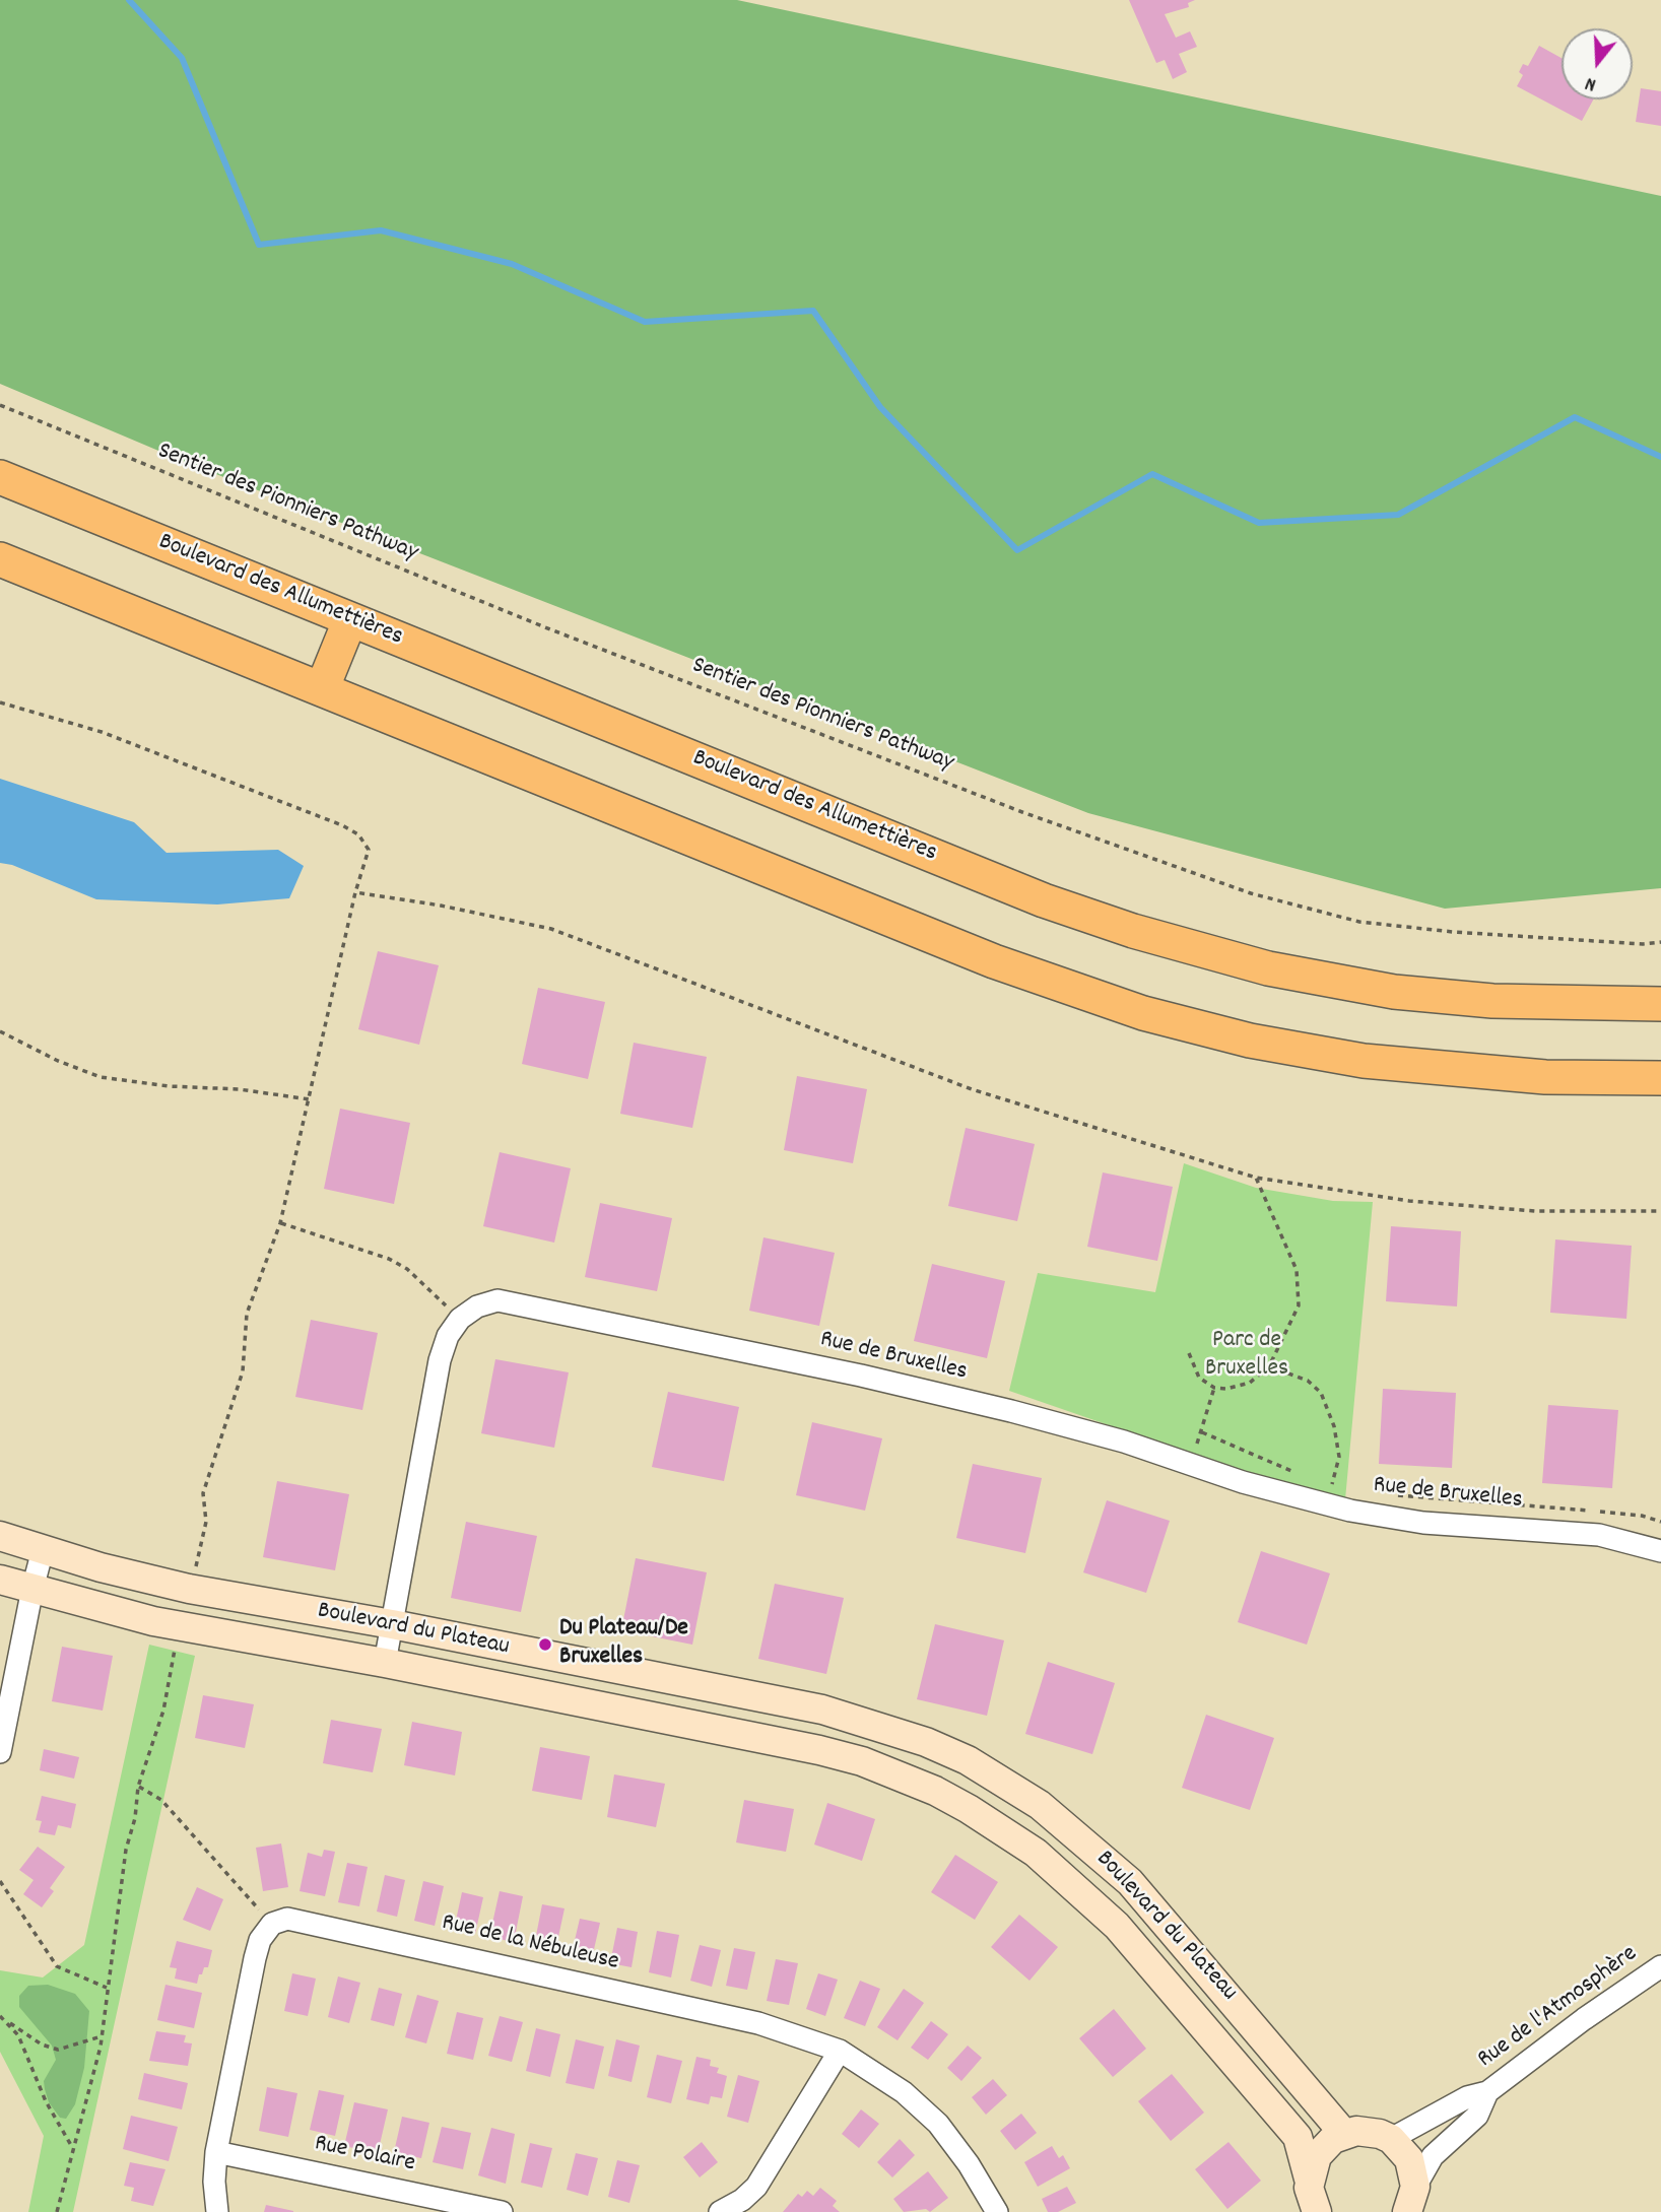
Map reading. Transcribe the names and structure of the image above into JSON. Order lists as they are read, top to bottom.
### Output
{
  "streets": {
    "highway": ["Boulevard des Allumettières"],
    "main road": ["Boulevard du Plateau"],
    "street": [
      "Rue de Bruxelles",
      "Rue de la Nébuleuse",
      "Rue de l'Atmosphère",
      "Rue Polaire"
    ],
    "path": ["Sentier des Pionniers Pathway"]
  },
  "parks": ["Parc de Bruxelles"],
  "places": ["Du Plateau/De Bruxelles"],
  "north": "bottom"
}
